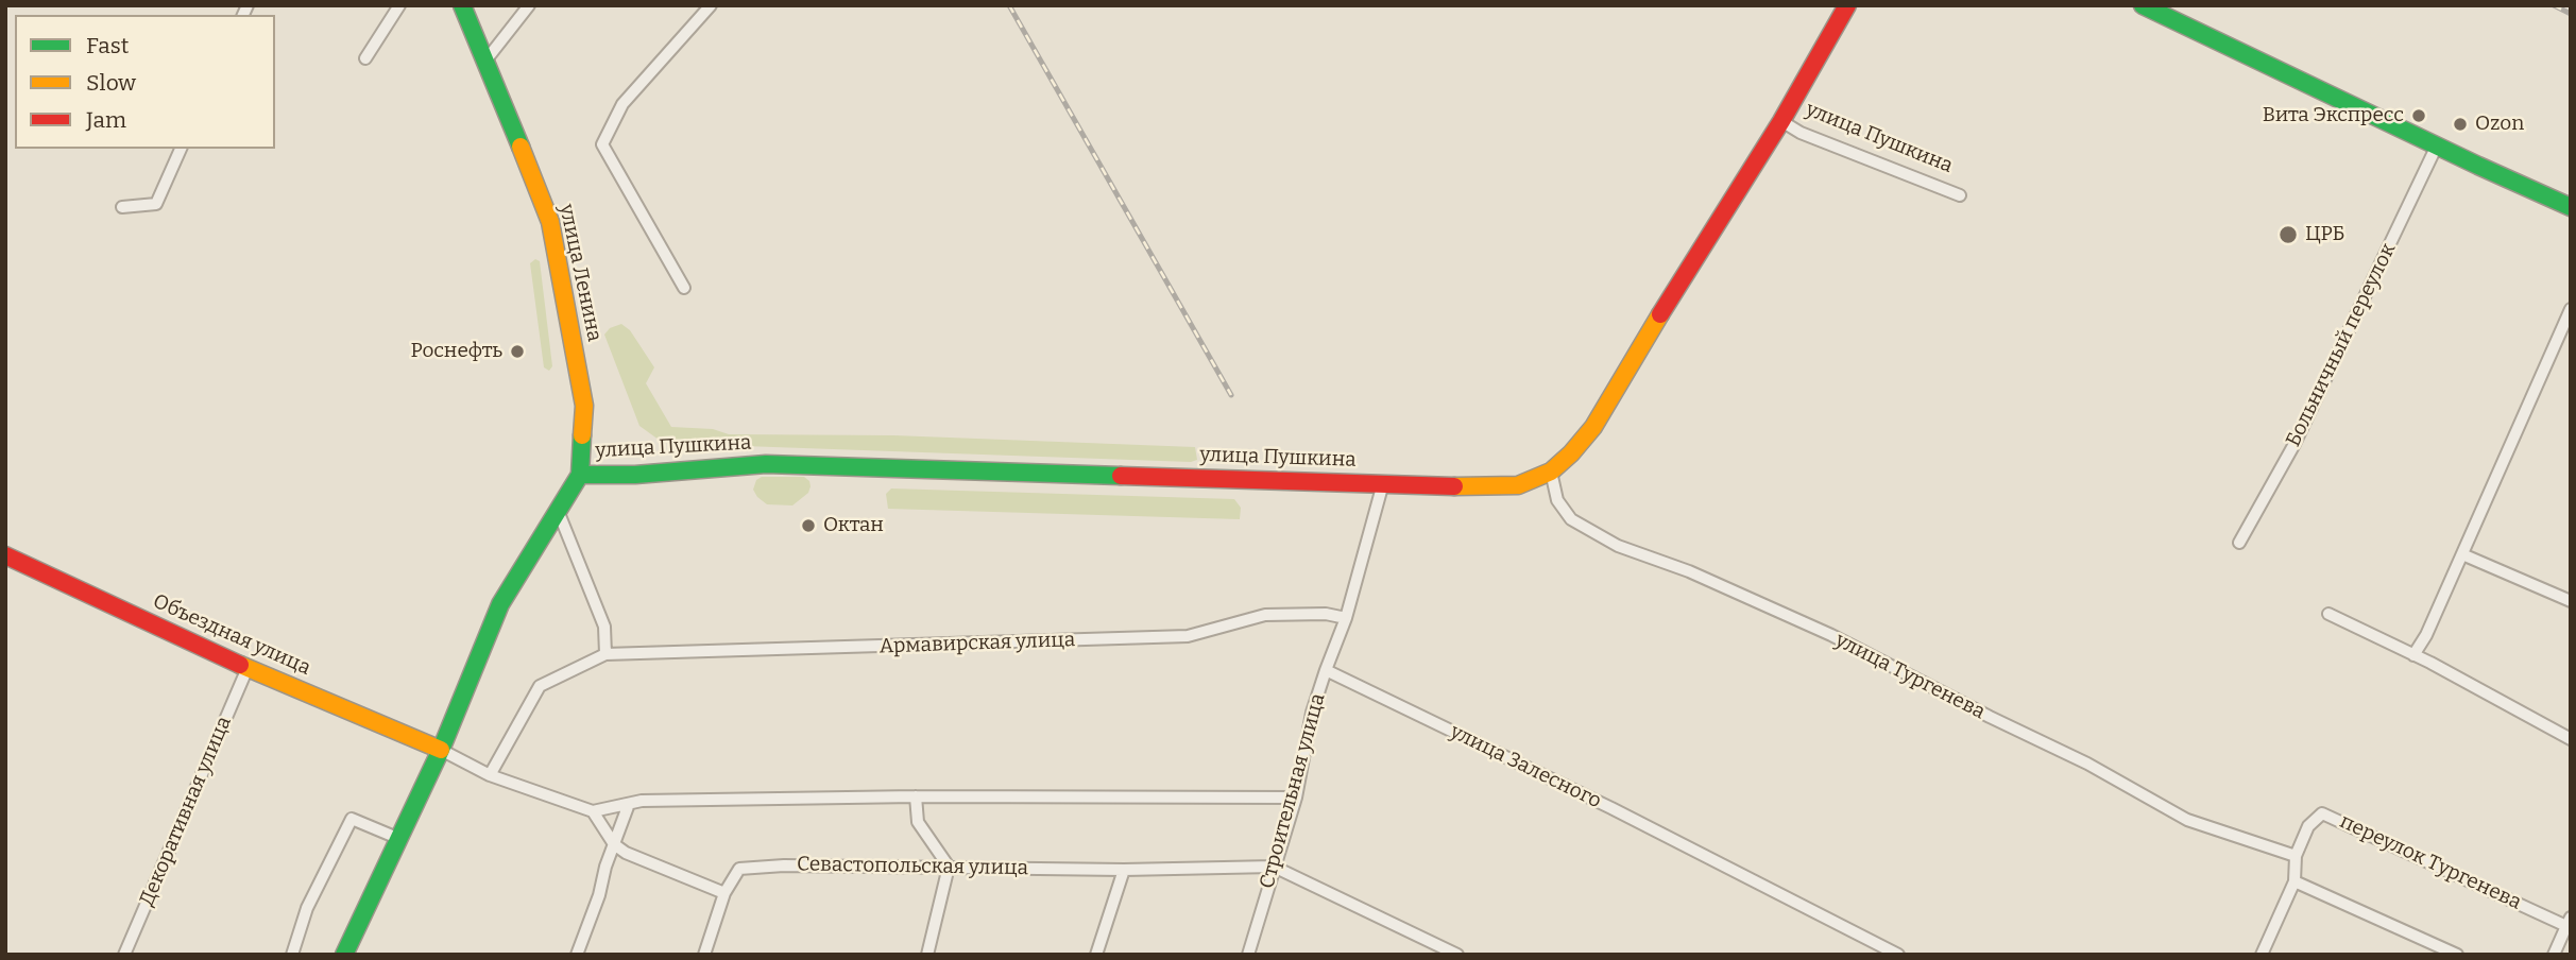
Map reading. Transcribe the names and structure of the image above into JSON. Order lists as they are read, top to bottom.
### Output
{
  "streets": {
    "main road": ["улица Пушкина", "улица Ленина", "Объездная улица"],
    "street": [
      "Больничный переулок",
      "Армавирская улица",
      "улица Тургенева",
      "улица Залесного",
      "Строительная улица",
      "Декоративная улица",
      "переулок Тургенева",
      "Севастопольская улица"
    ]
  },
  "crossings": [
    ["улица Пушкина", "улица Ленина"],
    ["улица Пушкина", "улица Тургенева"],
    ["Объездная улица", "Декоративная улица"],
    ["улица Тургенева", "переулок Тургенева"],
    ["улица Залесного", "Строительная улица"],
    ["Строительная улица", "Севастопольская улица"]
  ],
  "places": [
    "Вита Экспресс",
    "Ozon",
    "ЦРБ",
    "Роснефть",
    "Октан"
  ],
  "legend": ["Fast", "Slow", "Jam"]
}
